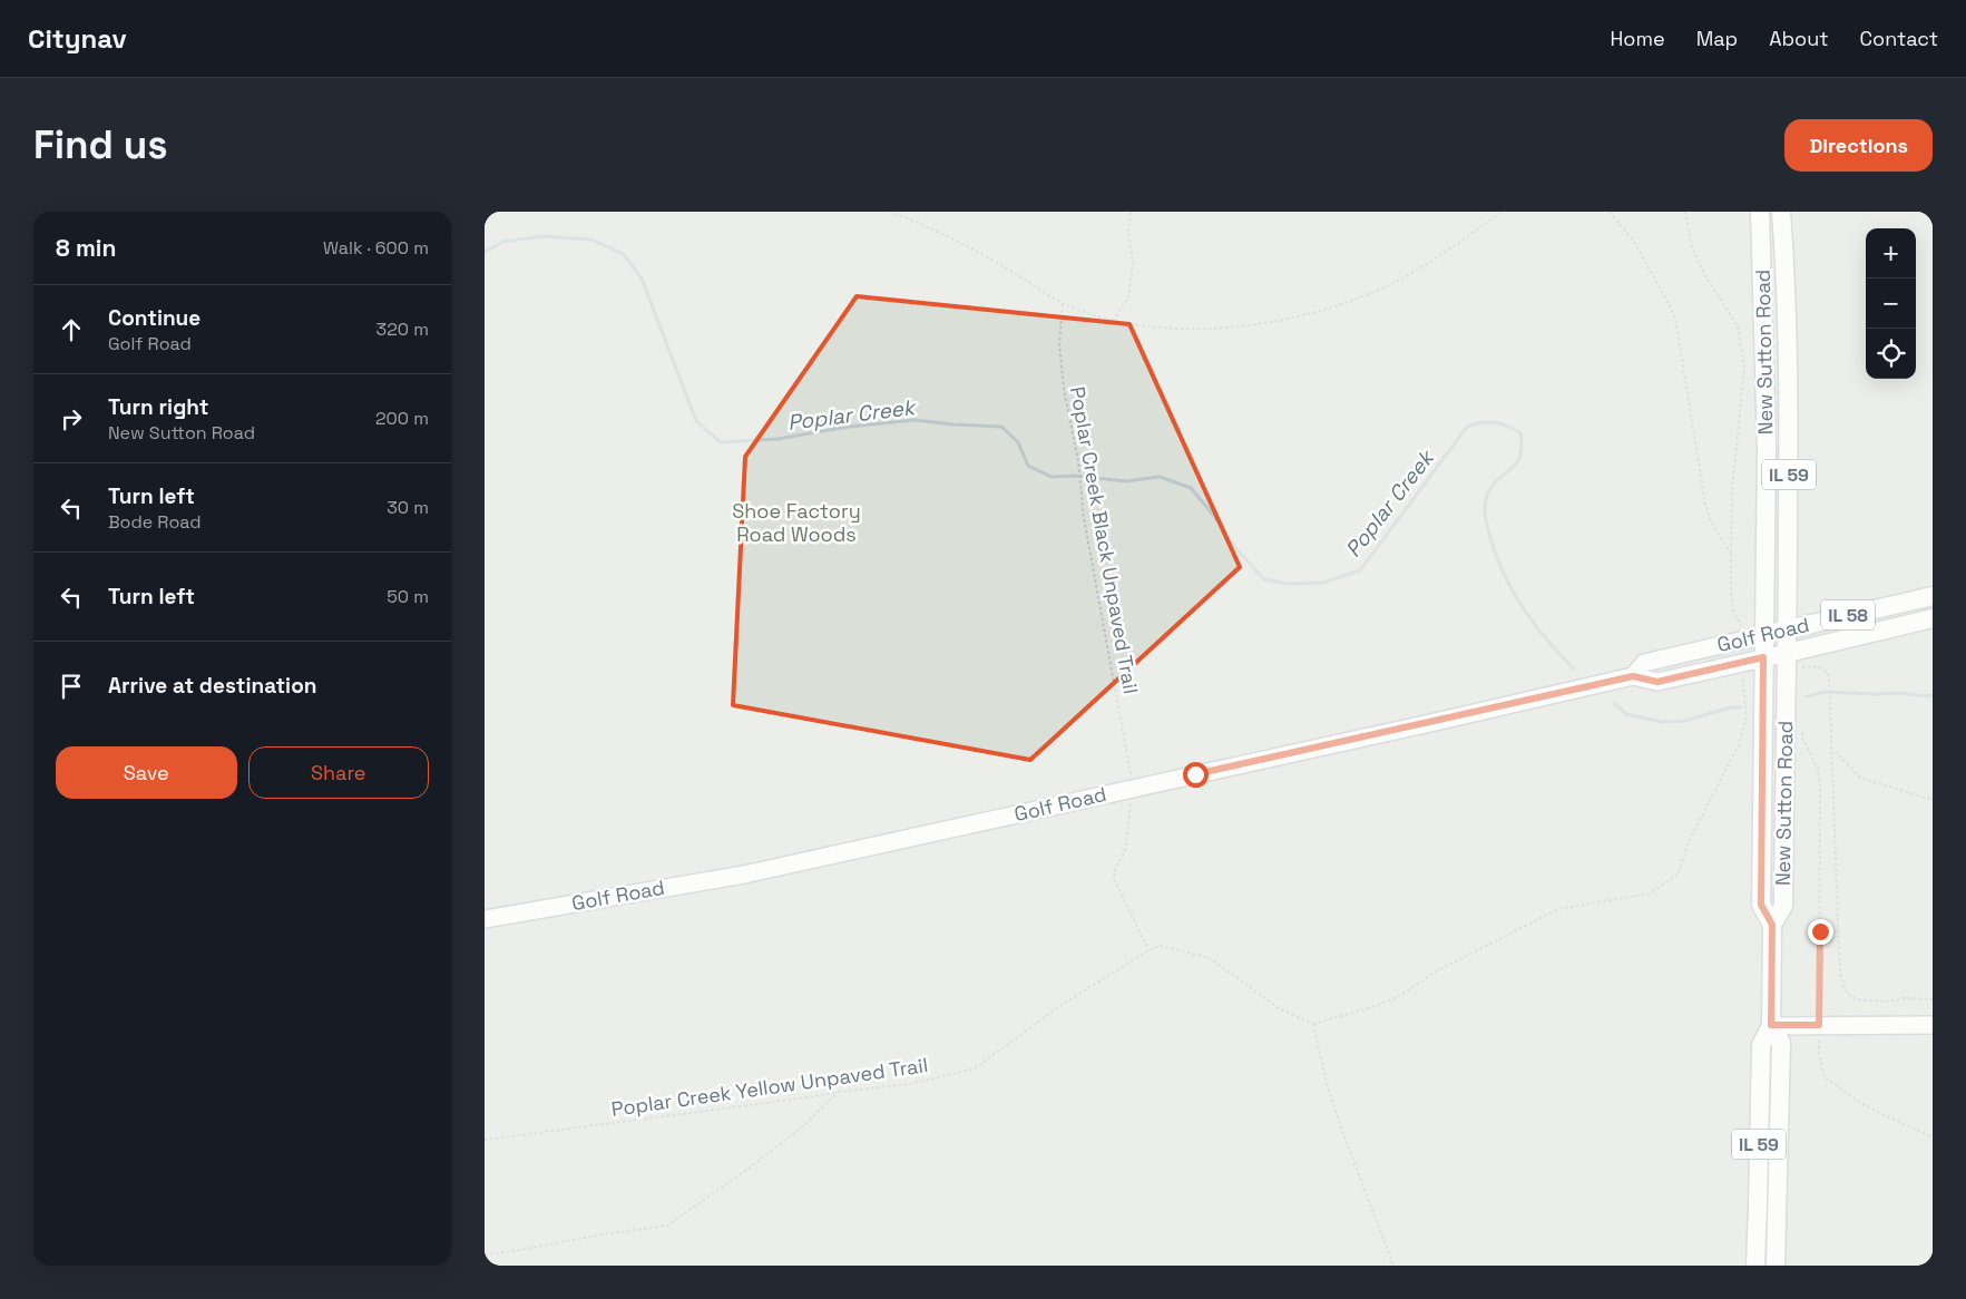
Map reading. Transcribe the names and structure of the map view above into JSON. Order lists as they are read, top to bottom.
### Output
{
  "streets": {
    "main road": [
      "New Sutton Road",
      "IL 59",
      "IL 58",
      "Golf Road"
    ],
    "path": ["Poplar Creek Black Unpaved Trail", "Poplar Creek Yellow Unpaved Trail"]
  },
  "crossings": [
    ["New Sutton Road", "Golf Road"]
  ],
  "water": ["Poplar Creek"],
  "parks": ["Shoe Factory Road Woods"],
  "page": {
    "header": "Citynav",
    "nav": [
      "Home",
      "Map",
      "About",
      "Contact"
    ],
    "buttons": [
      "Directions",
      ["Save", "Share"]
    ],
    "title": "Find us",
    "heading": ["8 min", "Walk · 600 m"],
    "map_buttons": ["+", "−"],
    "list": [
      ["Continue", "Golf Road", "320 m"],
      ["Turn right", "New Sutton Road", "200 m"],
      ["Turn left", "Bode Road", "30 m"],
      ["Turn left", "50 m"],
      "Arrive at destination"
    ]
  }
}
